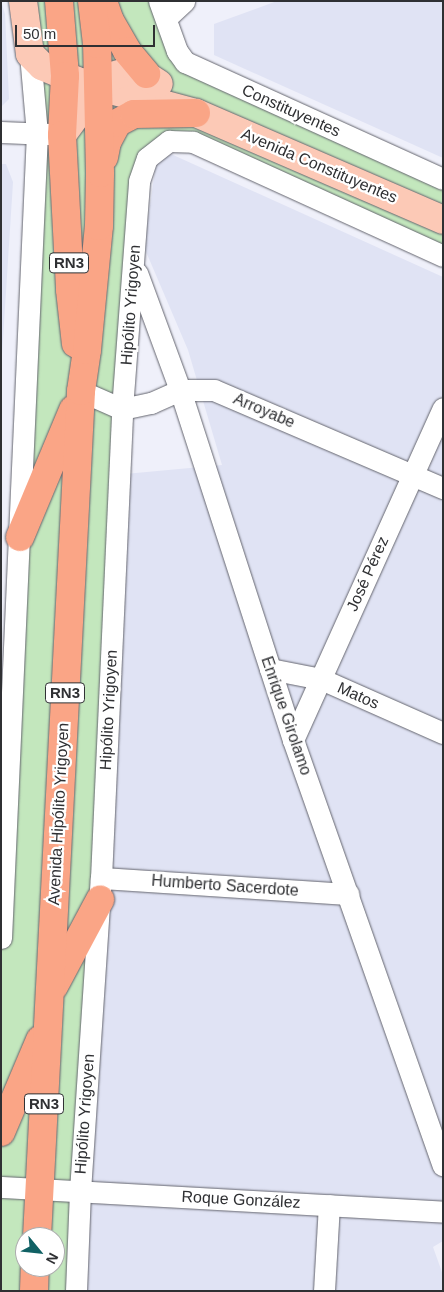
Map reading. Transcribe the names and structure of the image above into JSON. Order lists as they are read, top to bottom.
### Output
{
  "streets": {
    "highway": ["RN3", "Avenida Hipólito Yrigoyen"],
    "main road": ["Avenida Constituyentes"],
    "street": [
      "Constituyentes",
      "Hipólito Yrigoyen",
      "Arroyabe",
      "José Pérez",
      "Matos",
      "Enrique Girolamo",
      "Humberto Sacerdote",
      "Roque González"
    ]
  },
  "crossings": [
    ["Avenida Constituyentes", "Avenida Hipólito Yrigoyen"],
    ["Hipólito Yrigoyen", "Arroyabe"],
    ["Hipólito Yrigoyen", "Enrique Girolamo"],
    ["Hipólito Yrigoyen", "Humberto Sacerdote"],
    ["Hipólito Yrigoyen", "Roque González"],
    ["Arroyabe", "José Pérez"],
    ["Arroyabe", "Enrique Girolamo"],
    ["José Pérez", "Matos"],
    ["José Pérez", "Enrique Girolamo"],
    ["Matos", "Enrique Girolamo"],
    ["Enrique Girolamo", "Humberto Sacerdote"],
    ["Avenida Hipólito Yrigoyen", "Roque González"]
  ],
  "scale_bar": "50 m",
  "north": "bottom right"
}
